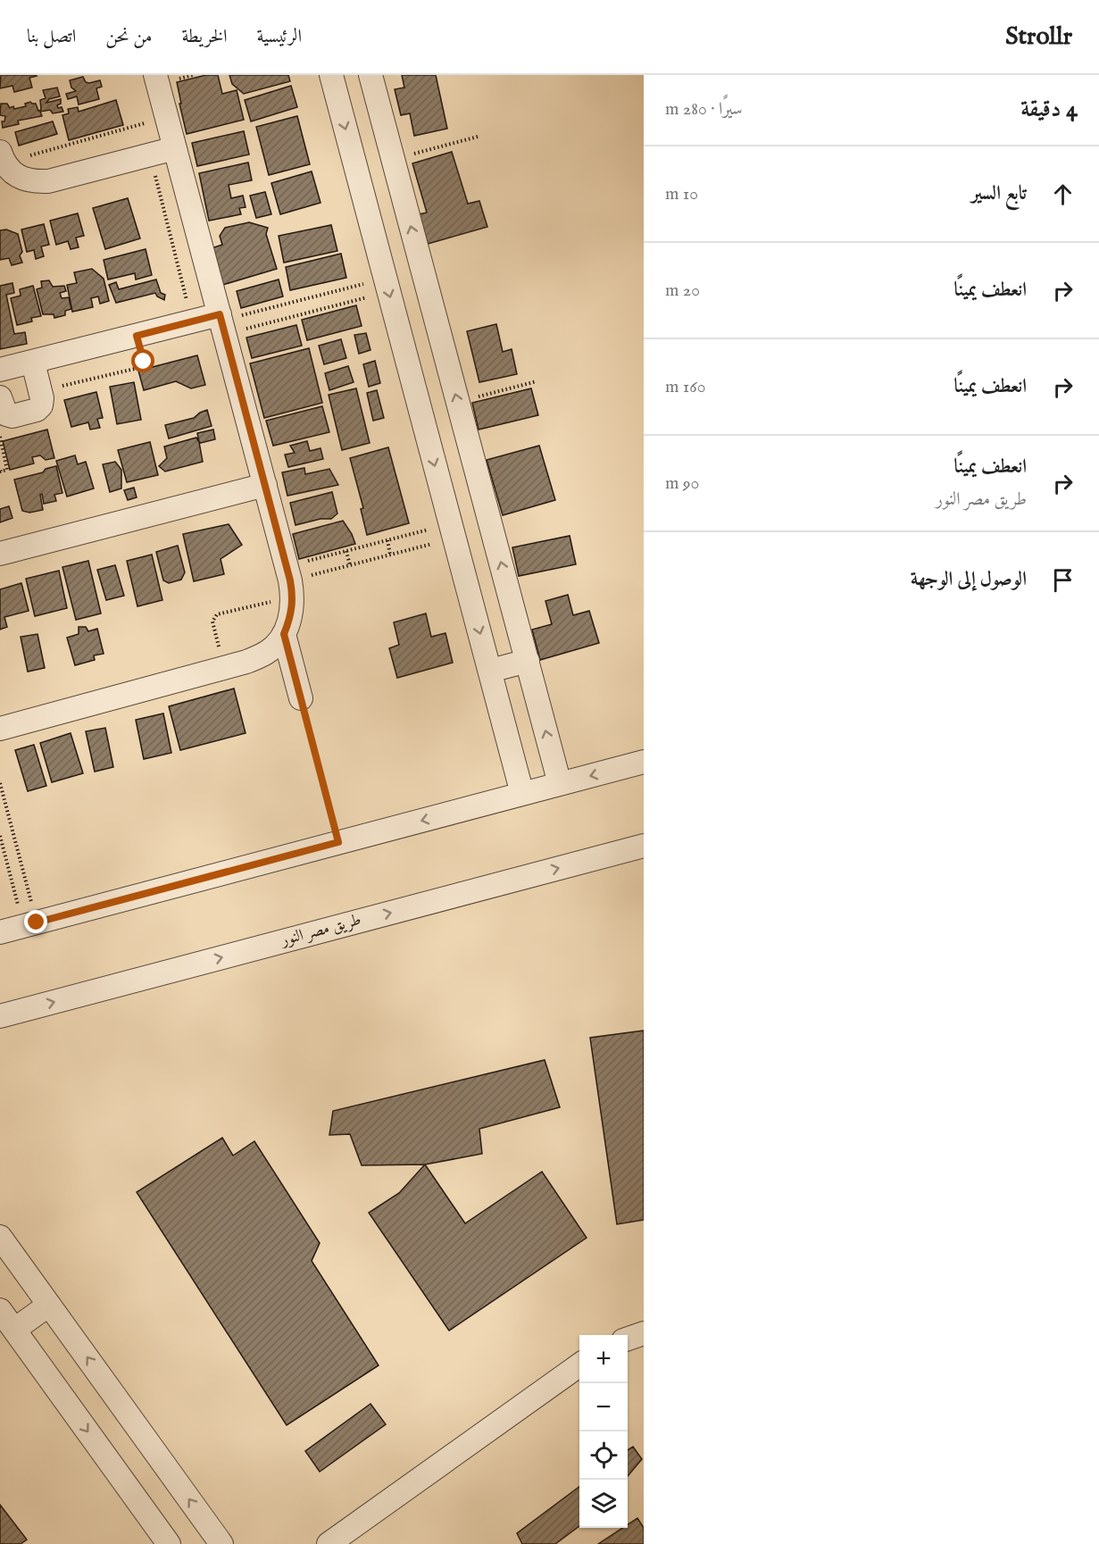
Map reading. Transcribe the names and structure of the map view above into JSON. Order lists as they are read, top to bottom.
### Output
{
  "streets": {
    "street": ["طريق مصر النور"]
  },
  "page": {
    "header": "Strollr",
    "nav": [
      "الرئيسية",
      "الخريطة",
      "من نحن",
      "اتصل بنا"
    ],
    "heading": ["4 دقيقة", "سيرًا · 280 m"],
    "list": [
      ["تابع السير", "10 m"],
      ["انعطف يمينًا", "20 m"],
      ["انعطف يمينًا", "160 m"],
      ["انعطف يمينًا", "طريق مصر النور", "90 m"],
      "الوصول إلى الوجهة"
    ],
    "map_buttons": ["+", "−"]
  }
}
